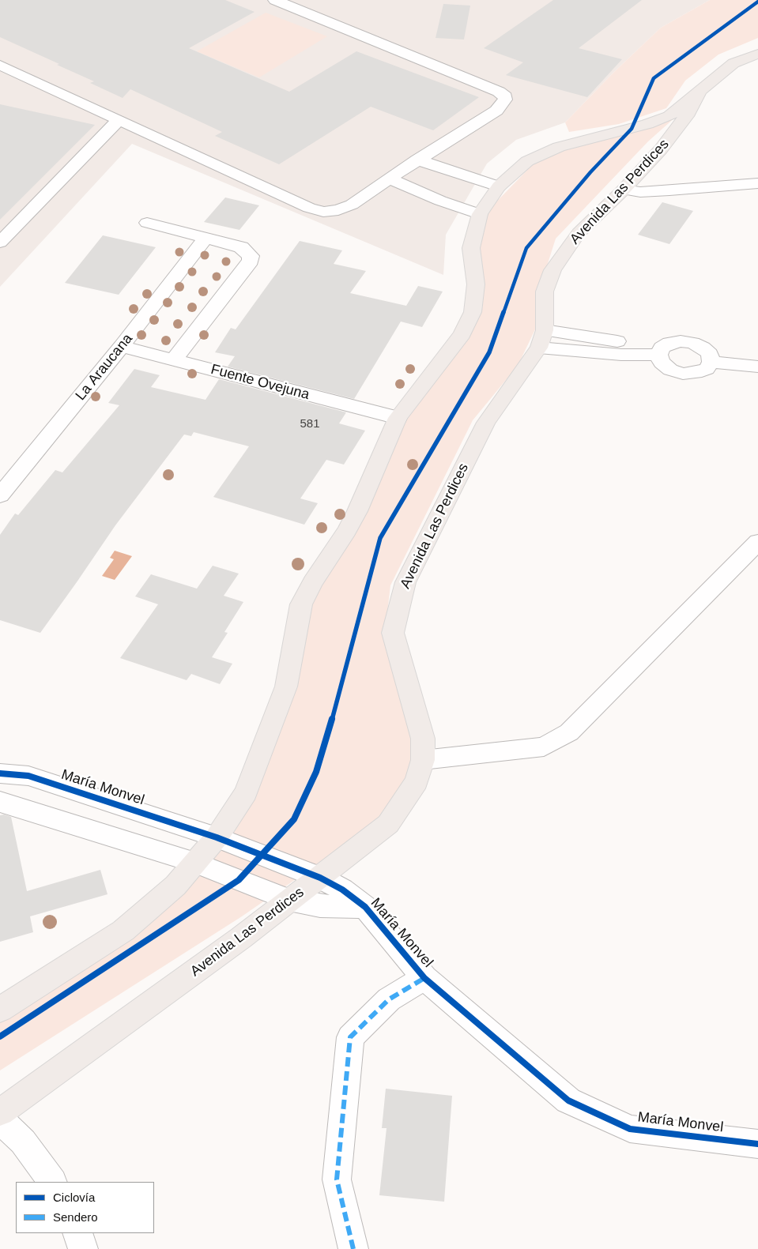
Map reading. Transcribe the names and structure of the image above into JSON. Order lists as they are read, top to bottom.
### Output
{
  "streets": {
    "main road": ["Avenida Las Perdices"],
    "street": ["La Araucana", "Fuente Ovejuna", "María Monvel"]
  },
  "crossings": [
    ["Avenida Las Perdices", "María Monvel"],
    ["La Araucana", "Fuente Ovejuna"]
  ],
  "house_numbers": ["581"],
  "legend": ["Ciclovía", "Sendero"]
}
